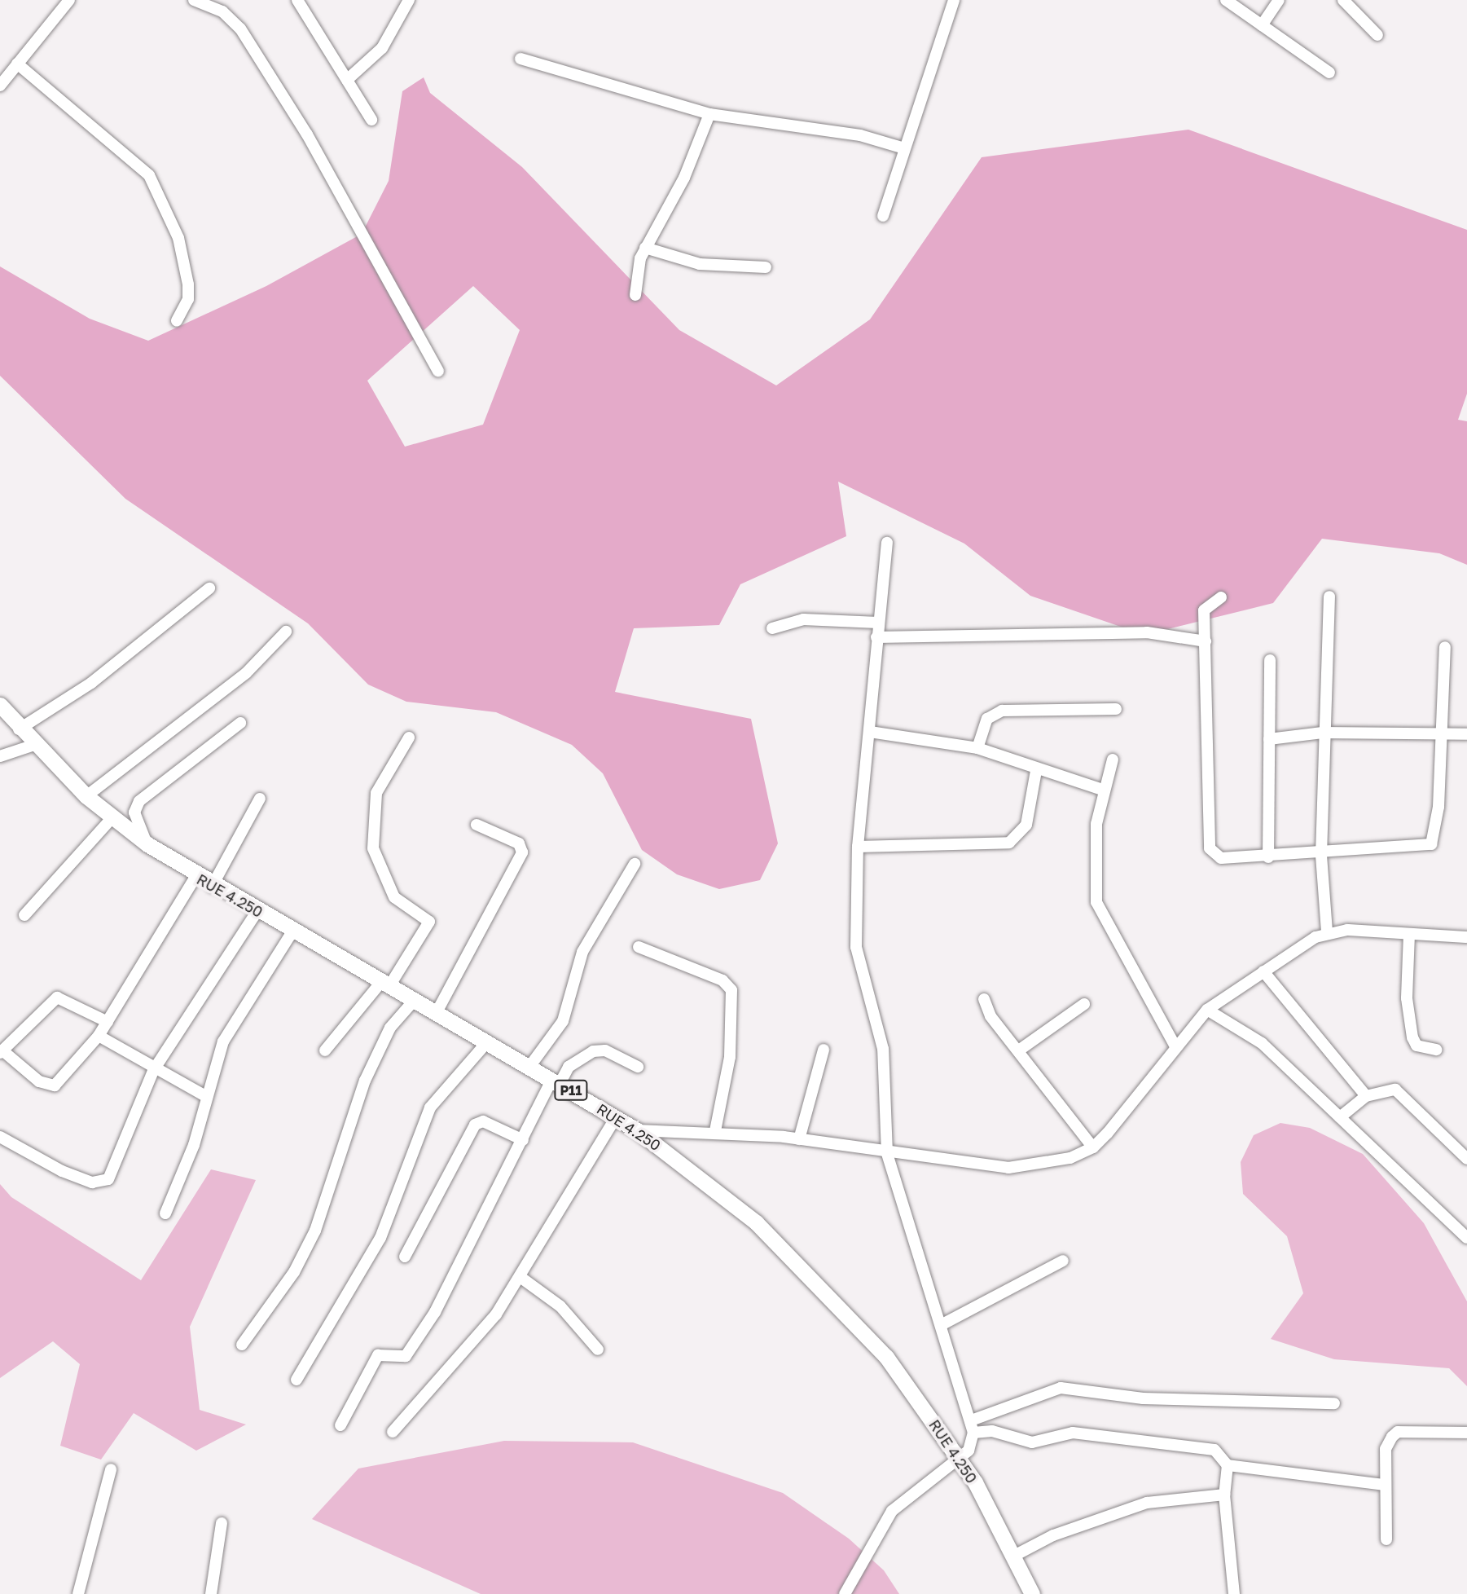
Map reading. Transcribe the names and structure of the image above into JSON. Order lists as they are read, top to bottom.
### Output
{
  "streets": {
    "main road": ["RUE 4.250", "P11"]
  }
}
